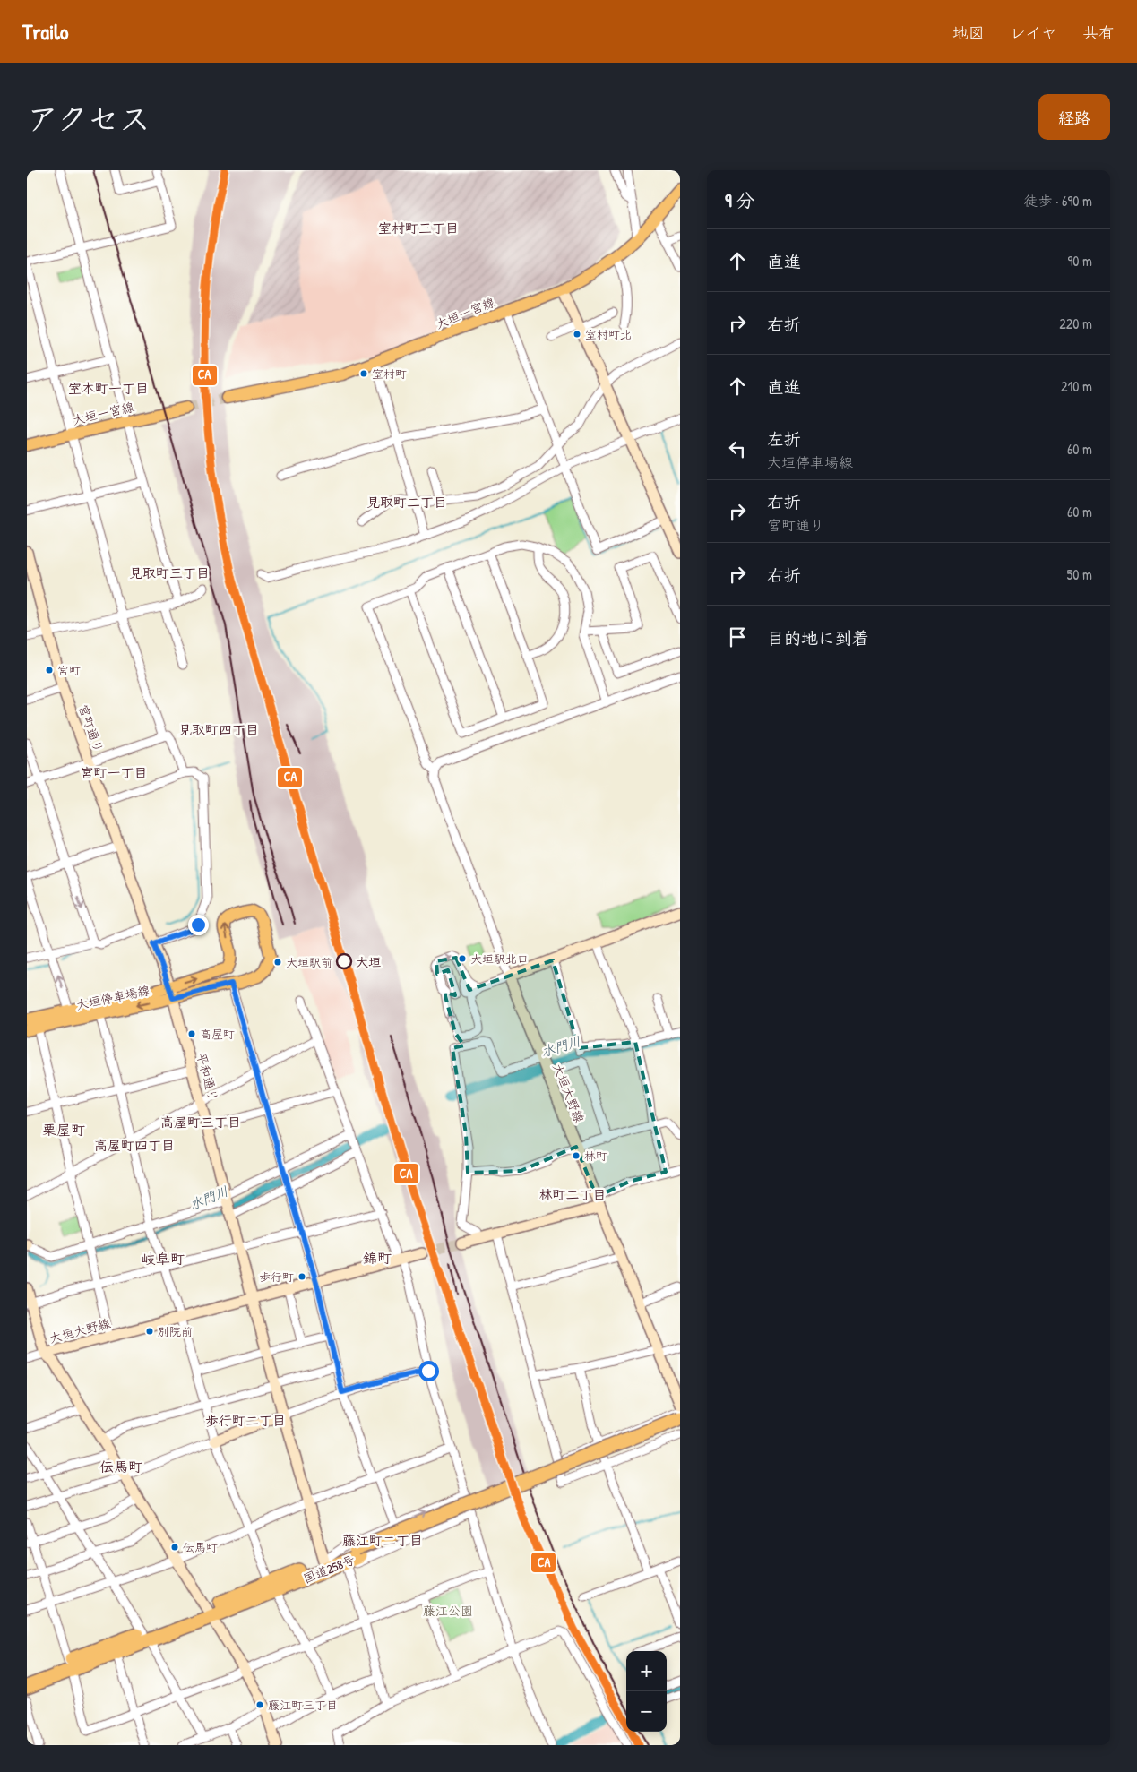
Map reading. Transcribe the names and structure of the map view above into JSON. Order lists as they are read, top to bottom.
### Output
{
  "streets": {
    "highway": ["国道258号"],
    "main road": ["大垣一宮線", "大垣停車場線"],
    "street": ["宮町通り", "平和通り", "大垣大野線"]
  },
  "crossings": [
    ["宮町通り", "大垣停車場線"],
    ["宮町通り", "平和通り"],
    ["大垣停車場線", "平和通り"],
    ["大垣大野線", "国道258号"]
  ],
  "districts": [
    "室村町三丁目",
    "室本町一丁目",
    "見取町二丁目",
    "見取町三丁目",
    "見取町四丁目",
    "宮町一丁目",
    "高屋町三丁目",
    "栗屋町",
    "高屋町四丁目",
    "林町二丁目",
    "錦町",
    "岐阜町",
    "歩行町二丁目",
    "伝馬町",
    "藤江町二丁目"
  ],
  "water": ["水門川"],
  "parks": ["藤江公園"],
  "places": [
    "室村町北",
    "室村町",
    "宮町",
    "大垣駅北口",
    "大垣",
    "大垣駅前",
    "高屋町",
    "林町",
    "歩行町",
    "別院前",
    "伝馬町",
    "藤江町三丁目"
  ],
  "lines": ["transit line CA"],
  "page": {
    "header": "Trailo",
    "nav": ["地図", "レイヤ", "共有"],
    "title": "アクセス",
    "buttons": "経路",
    "heading": ["9 分", "徒歩 · 690 m"],
    "list": [
      ["直進", "90 m"],
      ["右折", "220 m"],
      ["直進", "210 m"],
      ["左折", "大垣停車場線", "60 m"],
      ["右折", "宮町通り", "60 m"],
      ["右折", "50 m"],
      "目的地に到着"
    ],
    "map_buttons": ["+", "−"]
  }
}
